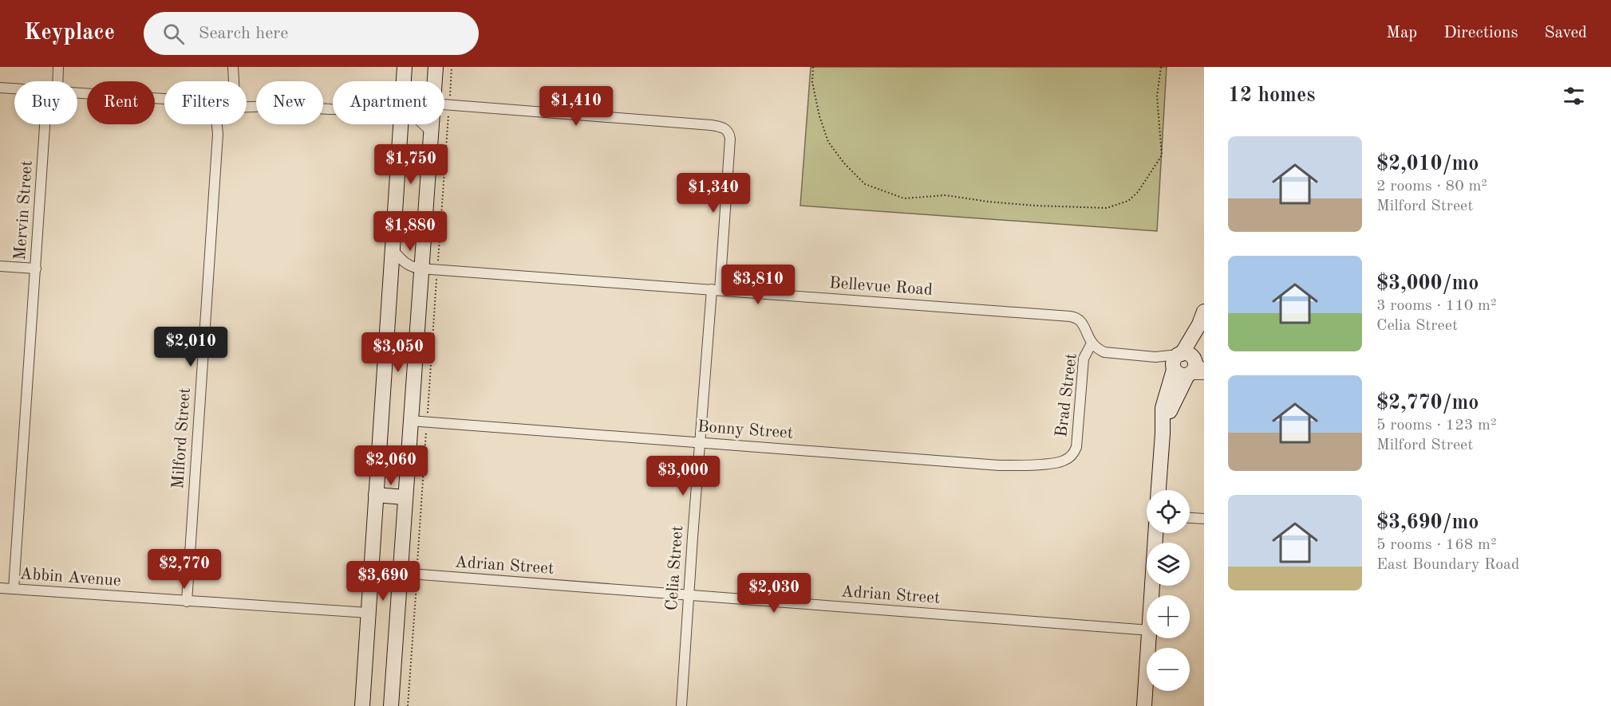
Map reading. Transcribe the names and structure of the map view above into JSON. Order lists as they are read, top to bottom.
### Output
{
  "streets": {
    "street": [
      "Mervin Street",
      "Bellevue Road",
      "Brad Street",
      "Bonny Street",
      "Milford Street",
      "Adrian Street",
      "Celia Street",
      "Abbin Avenue"
    ]
  },
  "crossings": [
    ["Mervin Street", "Abbin Avenue"],
    ["Bellevue Road", "Brad Street"],
    ["Bellevue Road", "Celia Street"],
    ["Brad Street", "Bonny Street"],
    ["Bonny Street", "Celia Street"],
    ["Milford Street", "Abbin Avenue"],
    ["Adrian Street", "Celia Street"]
  ],
  "page": {
    "header": "Keyplace",
    "search": "Search here",
    "nav": ["Map", "Directions", "Saved"],
    "heading": "12 homes",
    "chip": [
      "Buy",
      "Rent",
      "Filters",
      "New",
      "Apartment"
    ],
    "price": [
      "$1,410",
      "$1,750",
      "$1,340",
      "$1,880",
      "$3,810",
      "$2,010",
      "$3,050",
      "$2,060",
      "$3,000",
      "$2,770",
      "$3,690",
      "$2,030"
    ],
    "list": [
      {
        "name": "$2,010/mo",
        "note": "2 rooms · 80 m² · Milford Street"
      },
      {
        "name": "$3,000/mo",
        "note": "3 rooms · 110 m² · Celia Street"
      },
      {
        "name": "$2,770/mo",
        "note": "5 rooms · 123 m² · Milford Street"
      },
      {
        "name": "$3,690/mo",
        "note": "5 rooms · 168 m² · East Boundary Road"
      }
    ],
    "map_buttons": ["+", "−"]
  }
}
